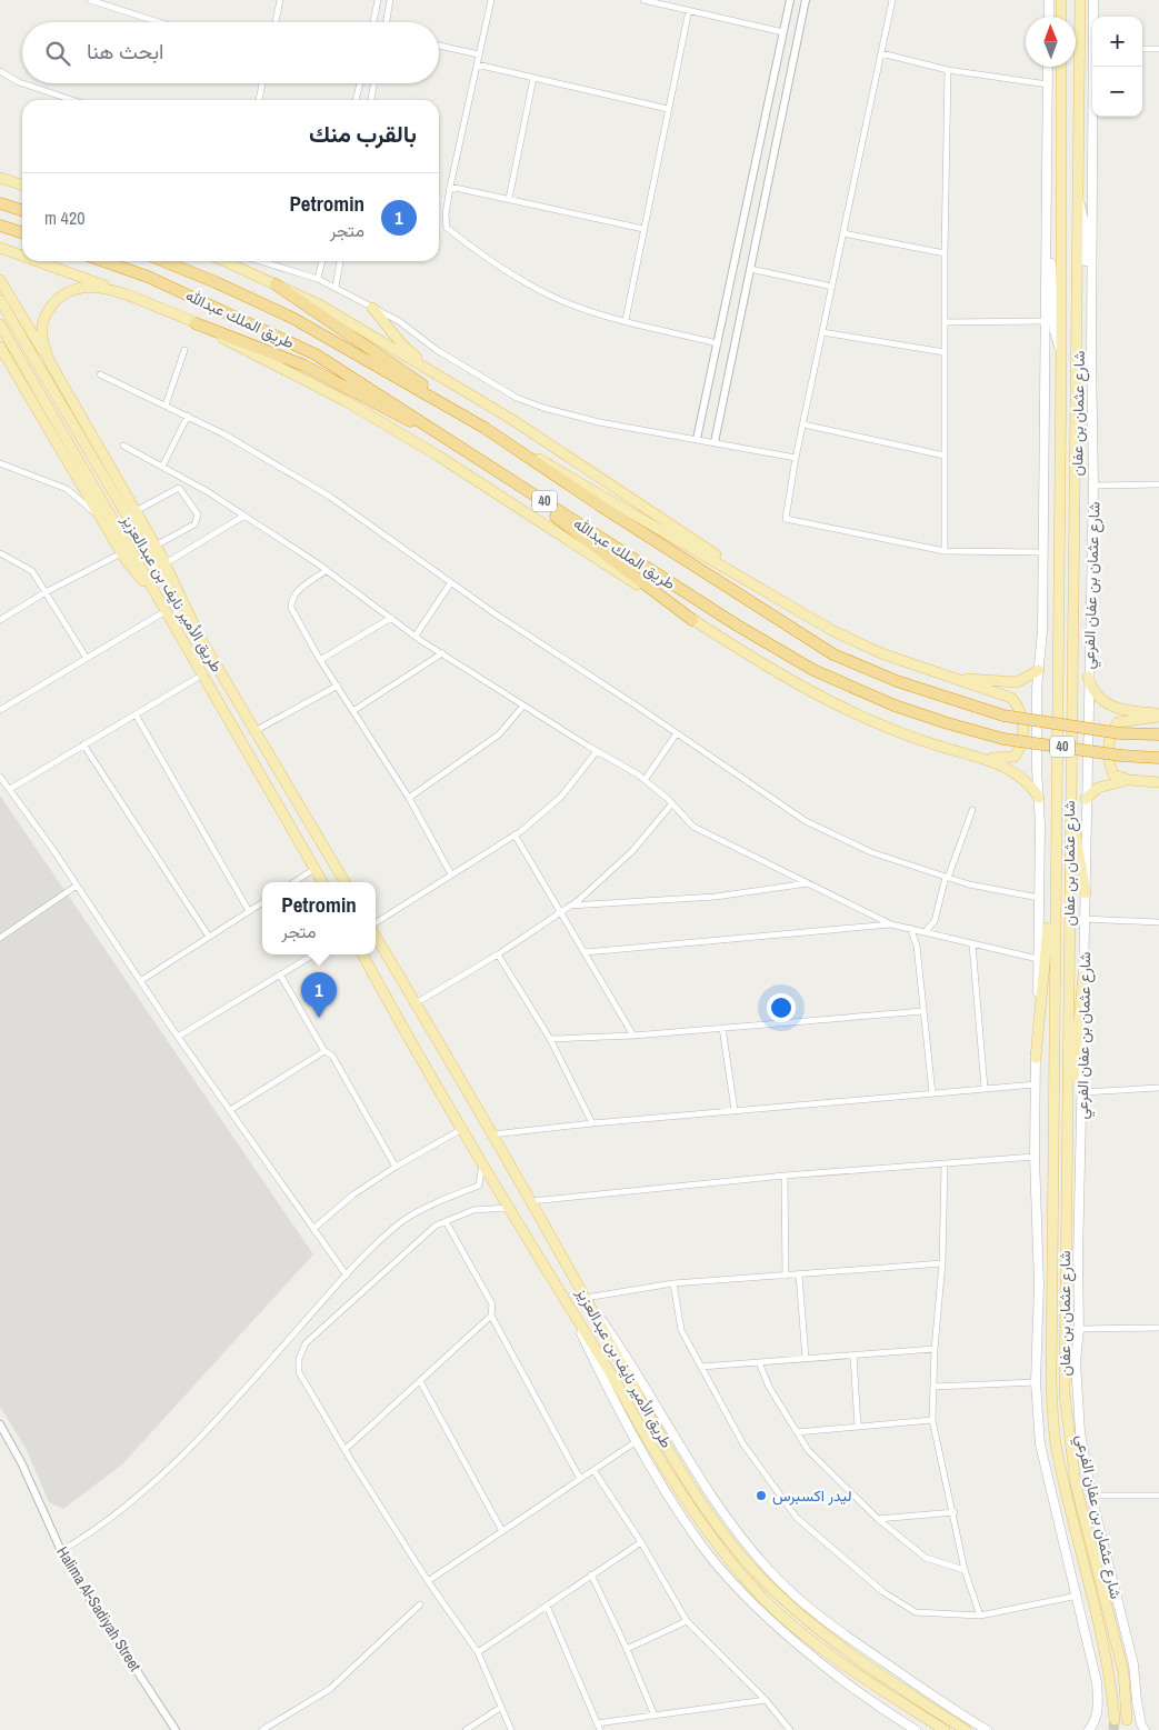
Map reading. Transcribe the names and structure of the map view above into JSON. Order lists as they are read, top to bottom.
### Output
{
  "streets": {
    "highway": ["طريق الملك عبدالله", "40"],
    "main road": ["شارع عثمان بن عفان", "شارع عثمان بن عفان الفرعي", "طريق الأمير نايف بن عبدالعزيز"],
    "street": ["Halima Al-Sadiyah Street"]
  },
  "places": ["ليدر اكسبرس"],
  "north": "top",
  "page": {
    "map_buttons": ["+", "−"],
    "search": "ابحث هنا",
    "heading": "بالقرب منك",
    "list": [
      {
        "mark": "1",
        "name": "Petromin",
        "note": "متجر",
        "value": "420 m"
      }
    ],
    "popup": ["Petromin", "متجر"],
    "pins": "1"
  }
}
